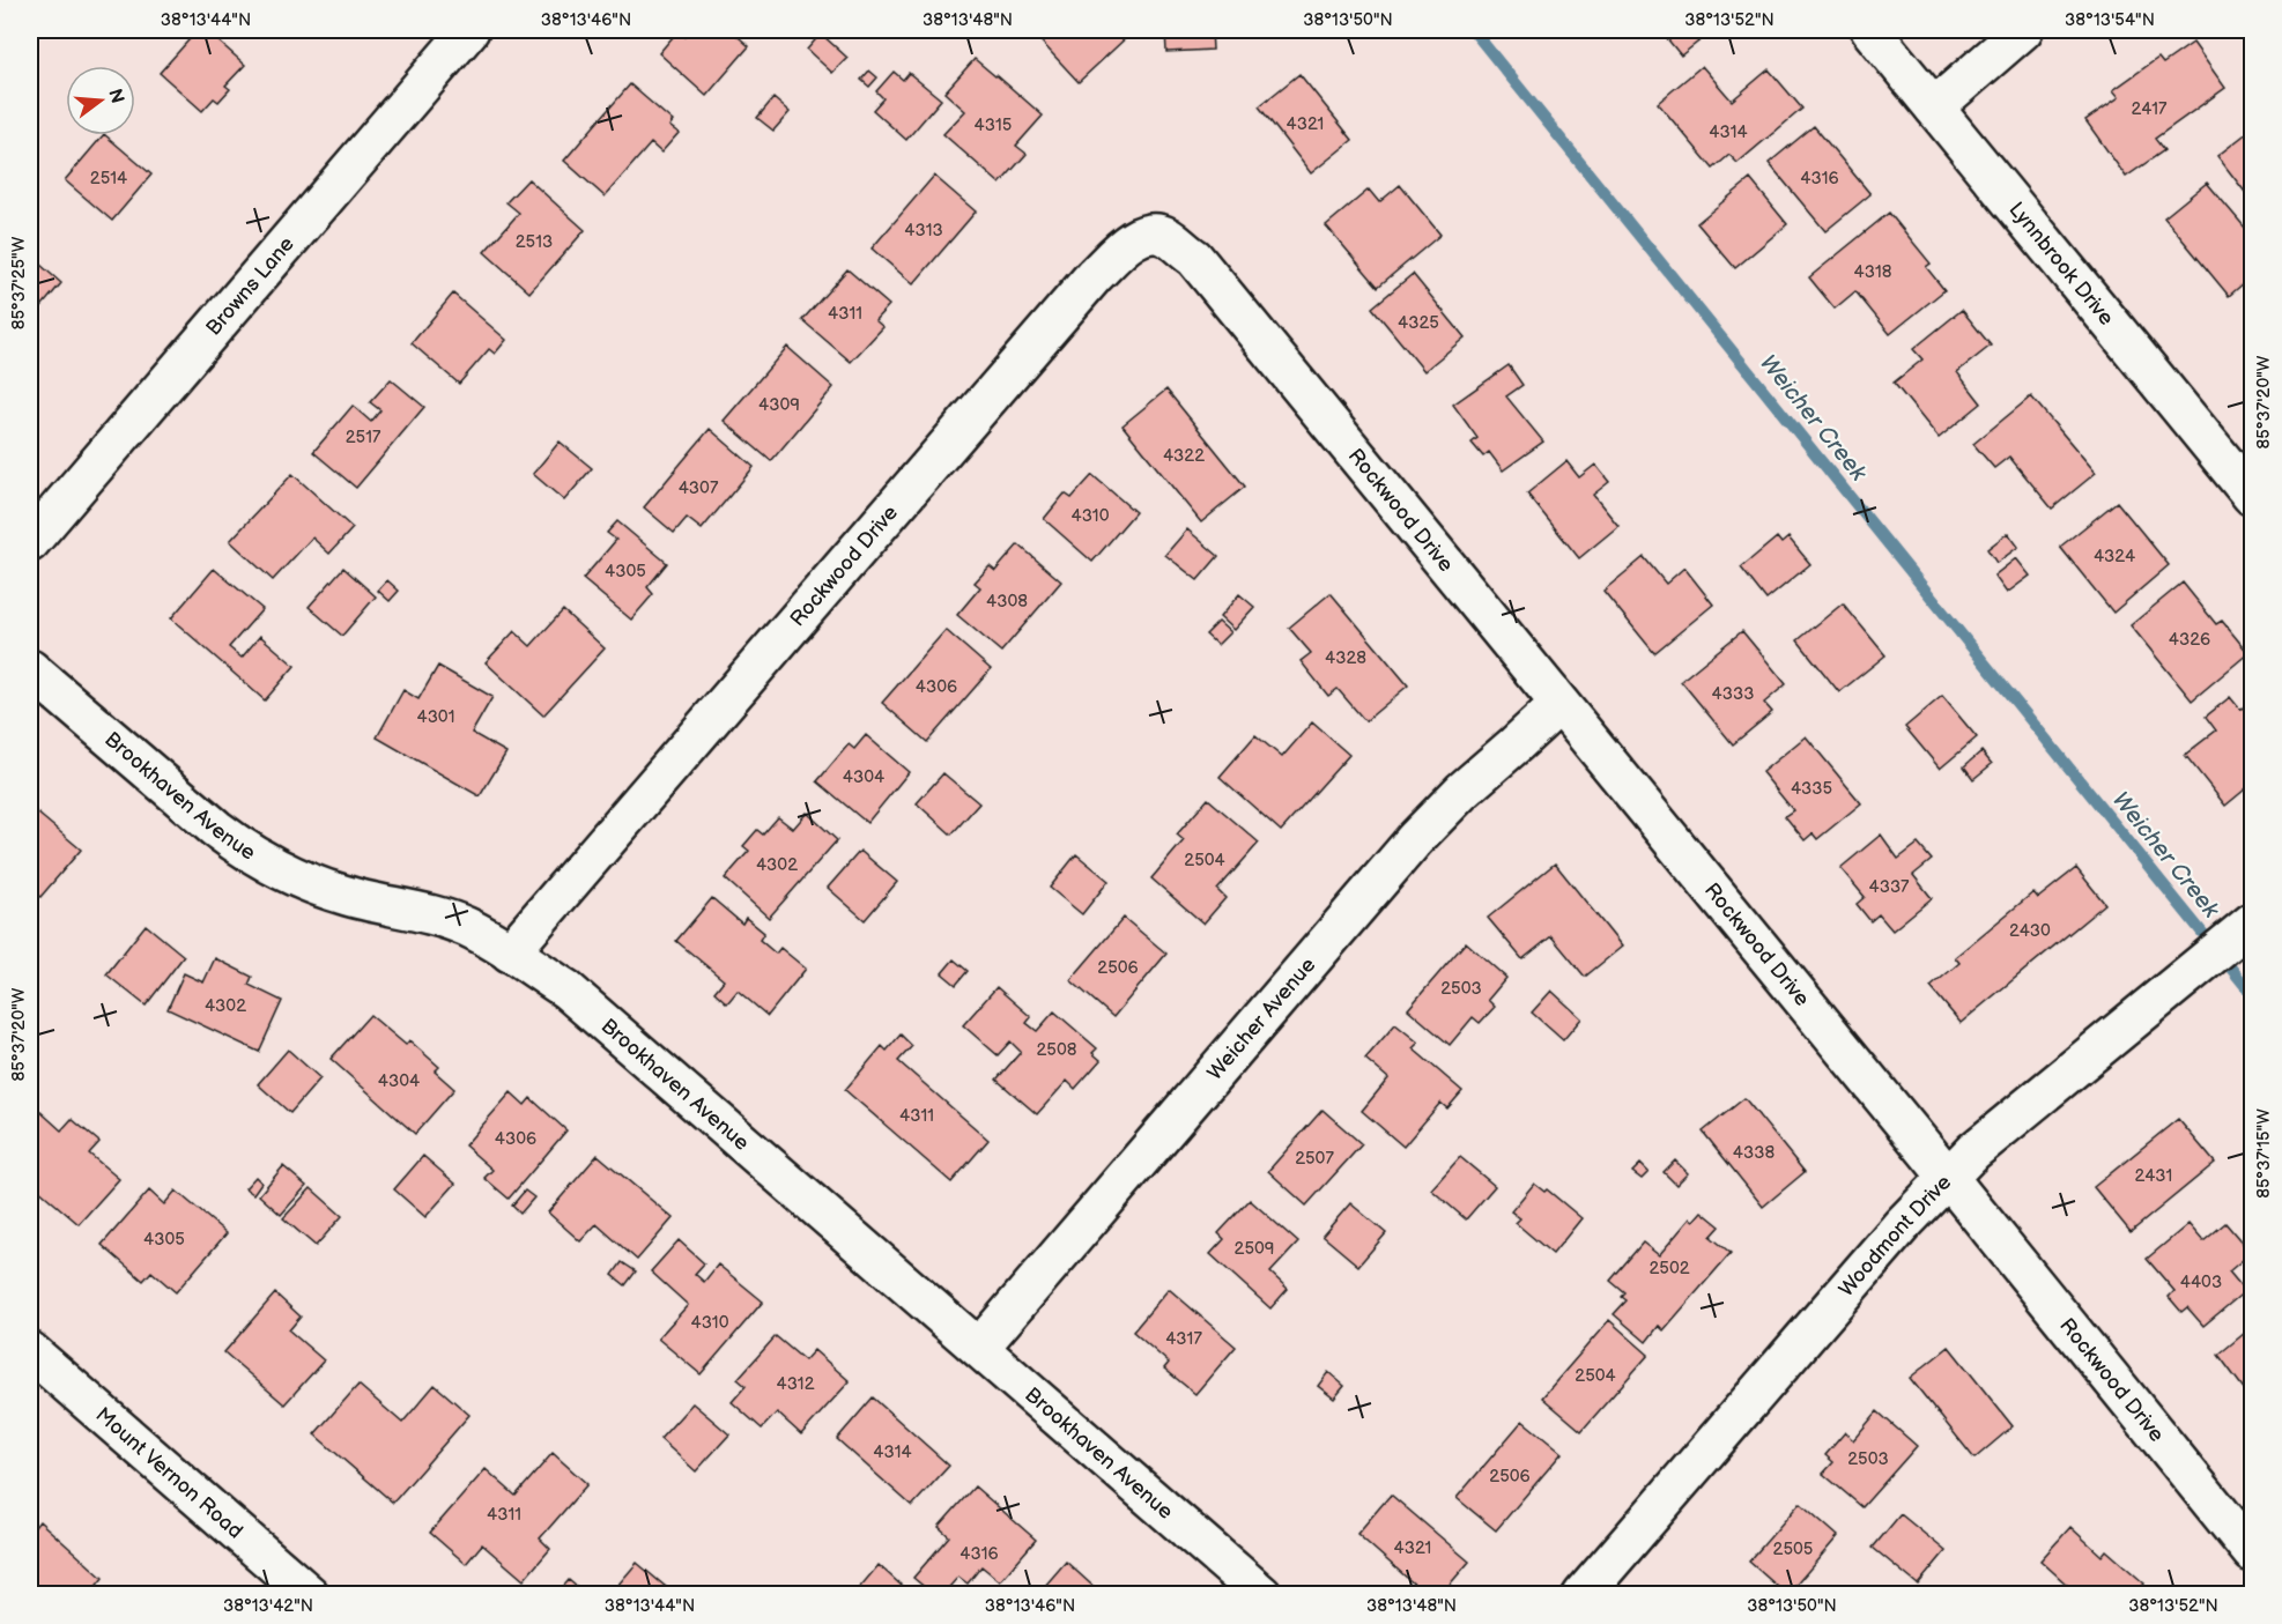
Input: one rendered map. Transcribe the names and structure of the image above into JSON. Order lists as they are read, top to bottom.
{
  "streets": {
    "street": [
      "Lynnbrook Drive",
      "Browns Lane",
      "Rockwood Drive",
      "Brookhaven Avenue",
      "Weicher Avenue",
      "Woodmont Drive",
      "Mount Vernon Road"
    ]
  },
  "crossings": [
    ["Rockwood Drive", "Brookhaven Avenue"],
    ["Rockwood Drive", "Weicher Avenue"],
    ["Rockwood Drive", "Woodmont Drive"],
    ["Brookhaven Avenue", "Weicher Avenue"]
  ],
  "water": ["Weicher Creek"],
  "house_numbers": [
    "2417",
    "4321",
    "4315",
    "4314",
    "2514",
    "4316",
    "4313",
    "2513",
    "4318",
    "4311",
    "4325",
    "4309",
    "2517",
    "4322",
    "4307",
    "4310",
    "4324",
    "4305",
    "4308",
    "4326",
    "4328",
    "4306",
    "4333",
    "4301",
    "4304",
    "4335",
    "2504",
    "4302",
    "4337",
    "2430",
    "2506",
    "2503",
    "4302",
    "2508",
    "4304",
    "4311",
    "4306",
    "4338",
    "2507",
    "2431",
    "4305",
    "2509",
    "2502",
    "4403",
    "4310",
    "4317",
    "2504",
    "4312",
    "4314",
    "2503",
    "2506",
    "4311",
    "4321",
    "2505",
    "4316"
  ],
  "north": "right",
  "coordinates": [
    "38°13'44\"N",
    "38°13'46\"N",
    "38°13'48\"N",
    "38°13'50\"N",
    "38°13'52\"N",
    "38°13'54\"N",
    "85°37'25\"W",
    "85°37'20\"W",
    "85°37'15\"W",
    "38°13'42\"N"
  ]
}
